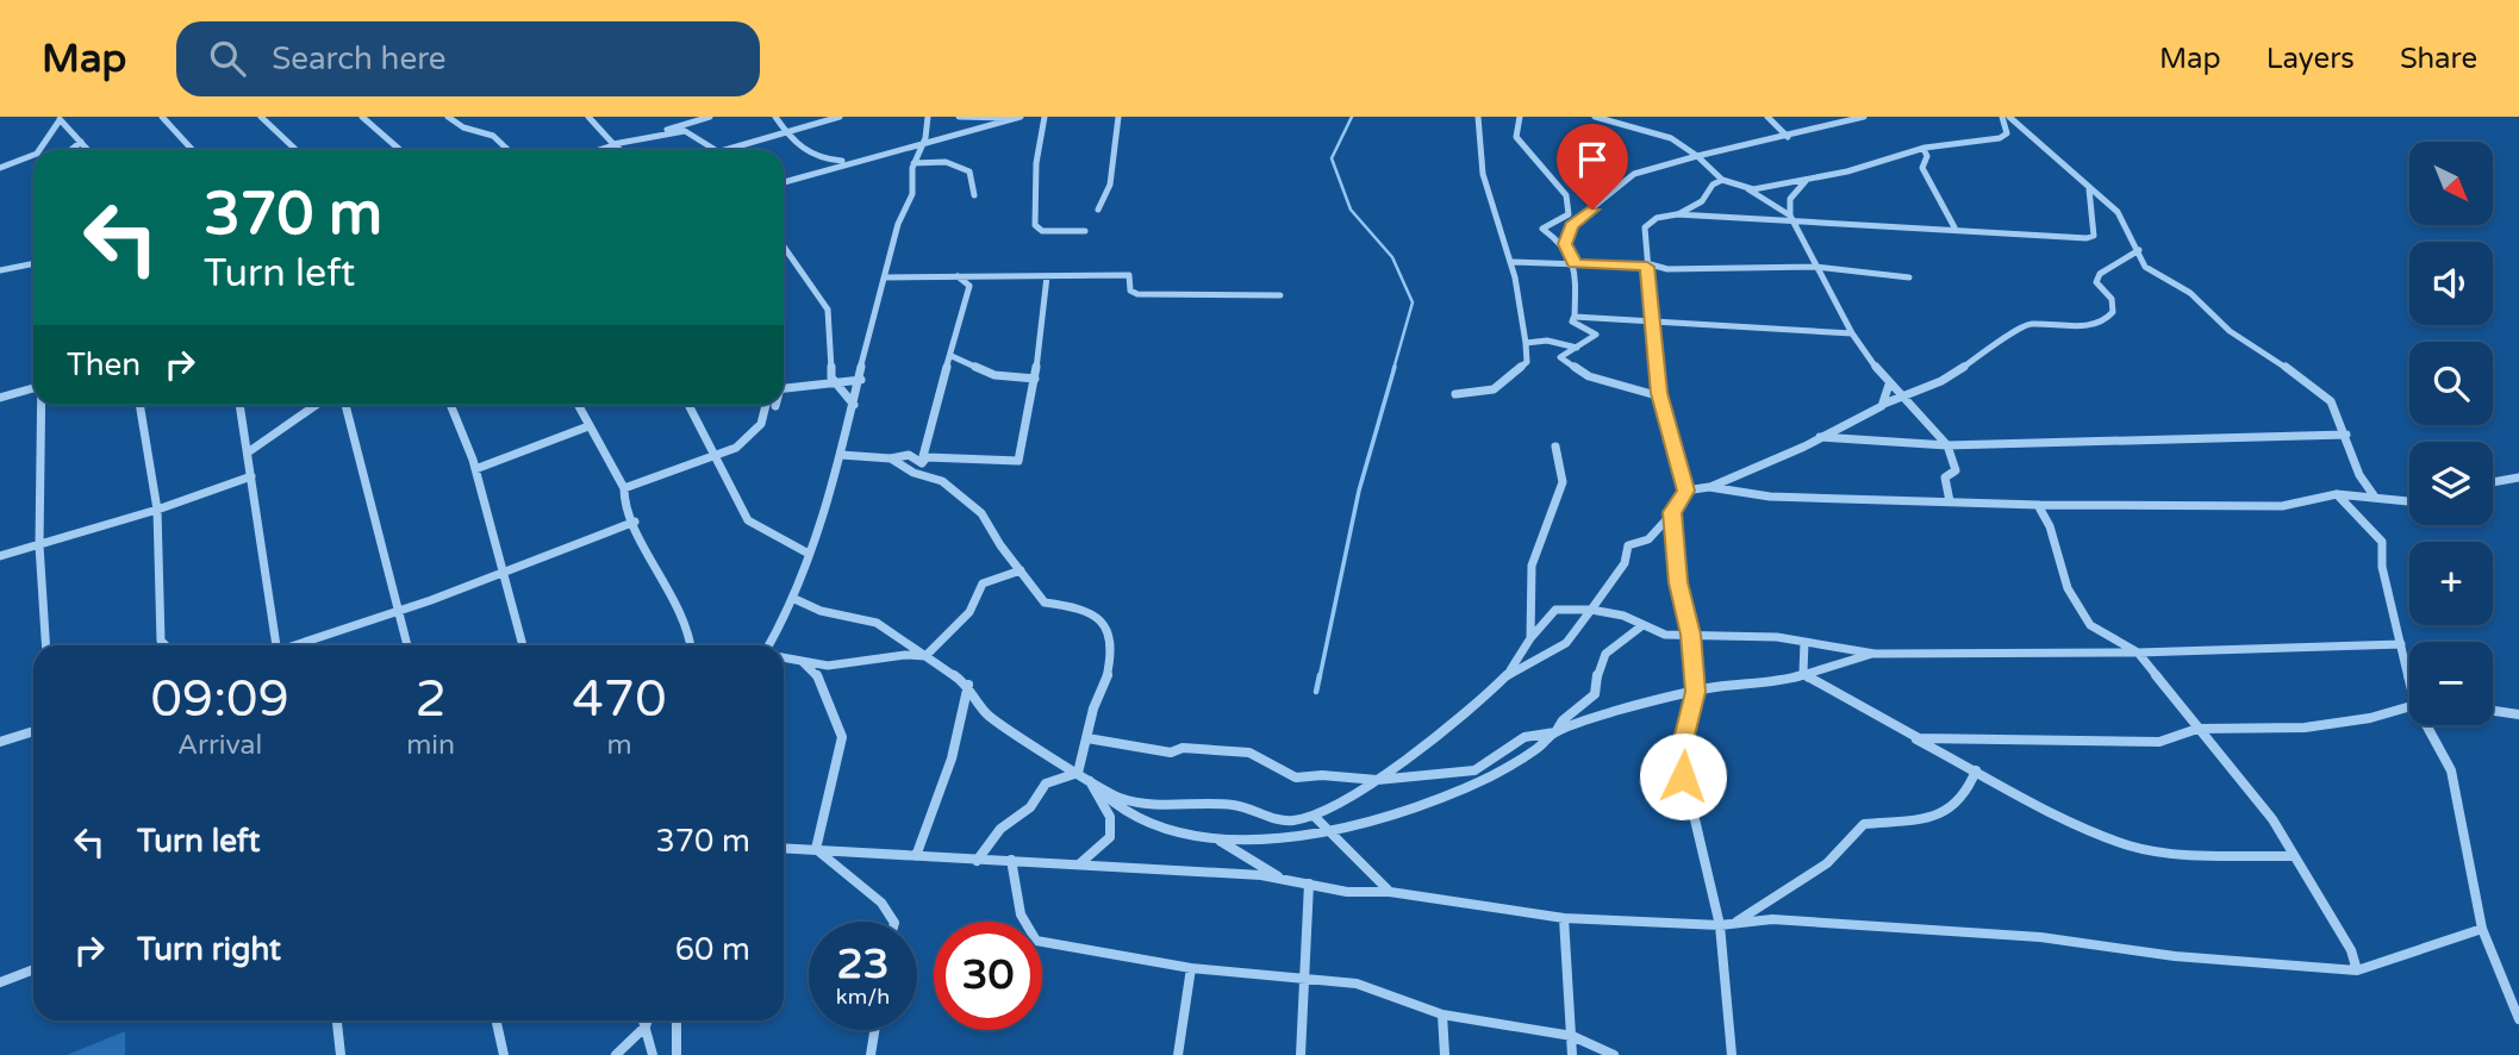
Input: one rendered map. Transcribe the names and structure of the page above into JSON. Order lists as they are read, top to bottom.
{
  "north": "bottom right",
  "page": {
    "header": "Map",
    "search": "Search here",
    "nav": ["Map", "Layers", "Share"],
    "map_buttons": ["+", "−"],
    "turn": ["370 m", "Turn left"],
    "then": "Then",
    "eta": [
      "09:09",
      "Arrival",
      "2",
      "min",
      "470",
      "m"
    ],
    "list": [
      {
        "name": "Turn left",
        "value": "370 m"
      },
      {
        "name": "Turn right",
        "value": "60 m"
      }
    ],
    "speed": "23 km/h",
    "limit": "30"
  }
}
